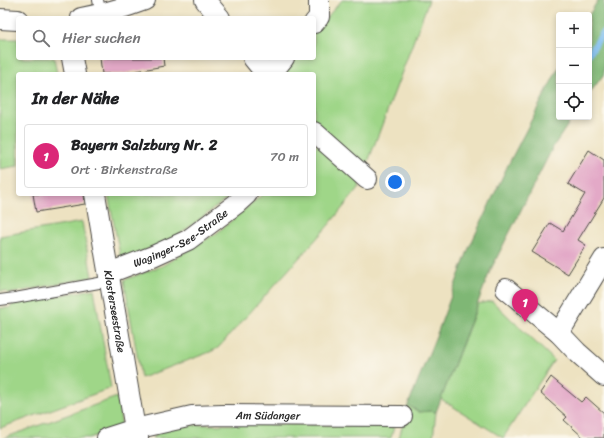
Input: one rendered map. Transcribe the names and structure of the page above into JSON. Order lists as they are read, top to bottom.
{
  "streets": {
    "street": ["Waginger-See-Straße", "Klosterseestraße", "Am Südanger"]
  },
  "crossings": [
    ["Waginger-See-Straße", "Klosterseestraße"],
    ["Klosterseestraße", "Am Südanger"]
  ],
  "page": {
    "map_buttons": ["+", "−"],
    "search": "Hier suchen",
    "heading": "In der Nähe",
    "list": [
      {
        "mark": "1",
        "name": "Bayern Salzburg Nr. 2",
        "note": "Ort · Birkenstraße",
        "value": "70 m"
      }
    ],
    "pins": "1"
  }
}
